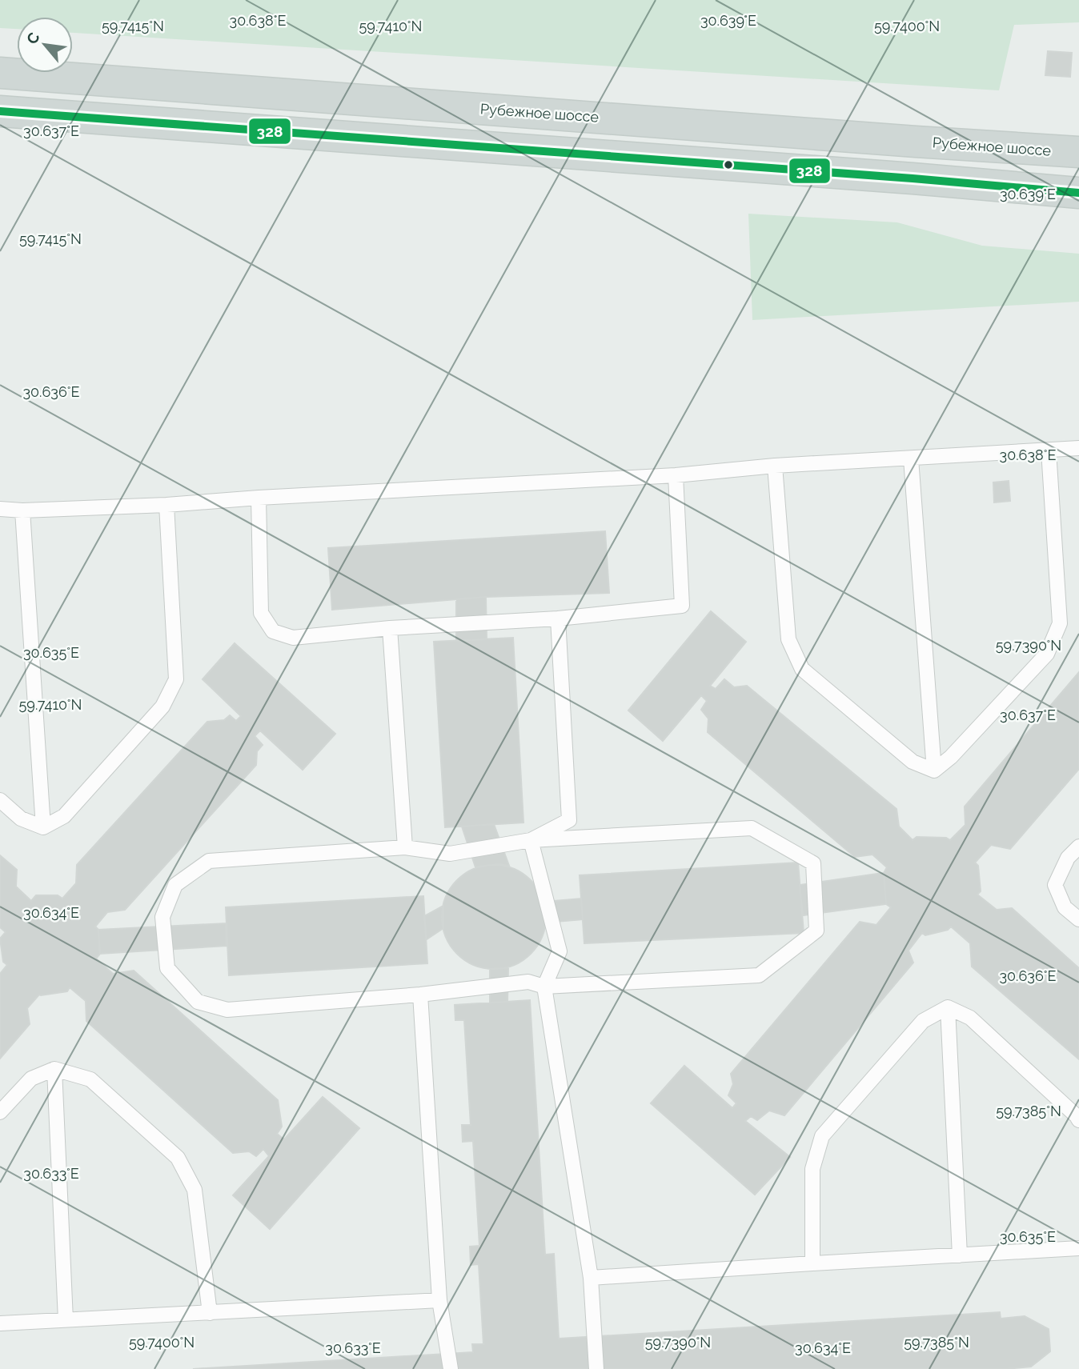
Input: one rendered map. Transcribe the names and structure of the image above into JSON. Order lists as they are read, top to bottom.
{
  "streets": {
    "main road": ["Рубежное шоссе"]
  },
  "lines": ["transit line 328"],
  "north": "top left",
  "coordinates": [
    "30.638°E",
    "30.639°E",
    "59.7415°N",
    "59.7410°N",
    "59.7400°N",
    "30.637°E",
    "30.636°E",
    "59.7390°N",
    "30.635°E",
    "30.634°E",
    "59.7385°N",
    "30.633°E"
  ]
}
